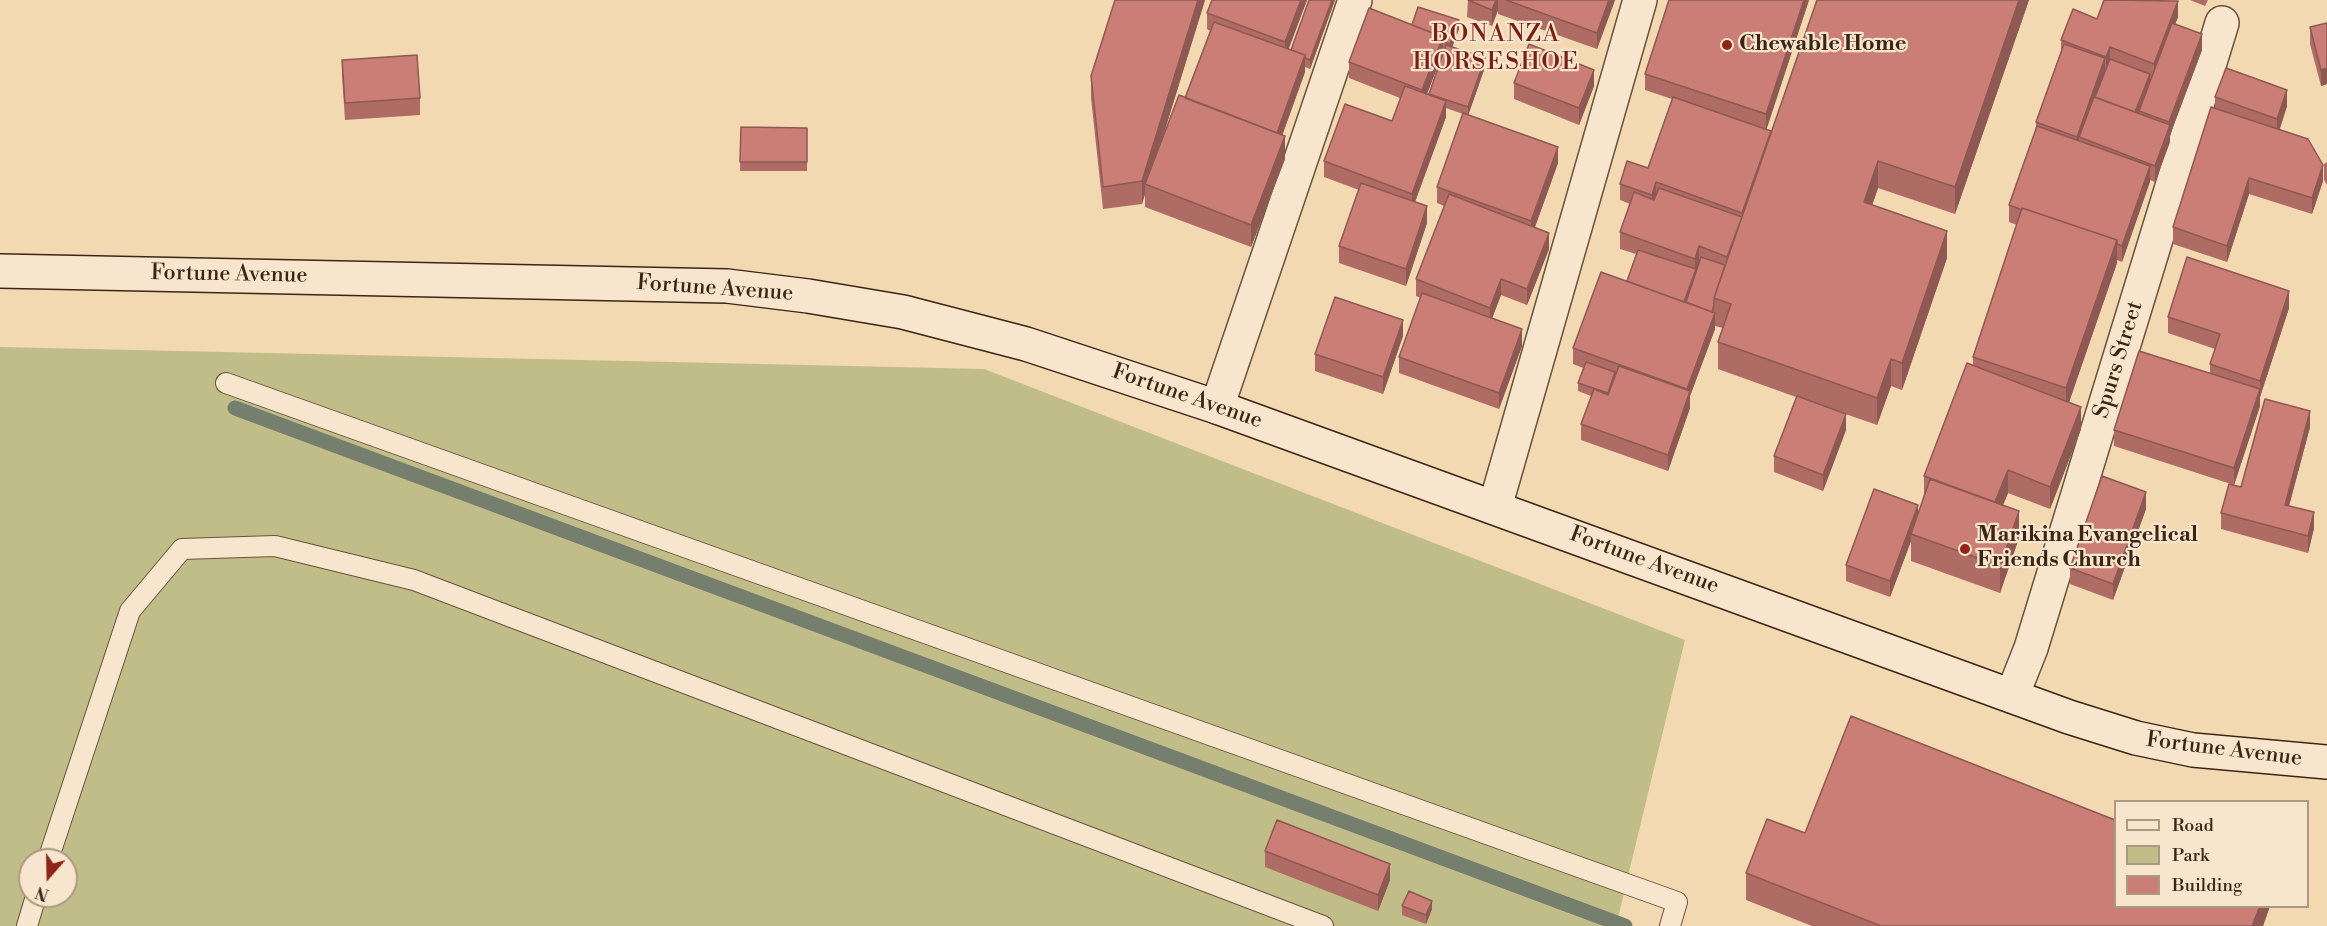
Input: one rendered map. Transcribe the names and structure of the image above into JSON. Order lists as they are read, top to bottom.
{
  "streets": {
    "main road": ["Fortune Avenue", "Spurs Street"]
  },
  "crossings": [
    ["Fortune Avenue", "Spurs Street"]
  ],
  "districts": ["BONANZA HORSESHOE"],
  "places": ["Chewable Home", "Marikina Evangelical Friends Church"],
  "legend": ["Road", "Park", "Building"],
  "north": "bottom"
}
